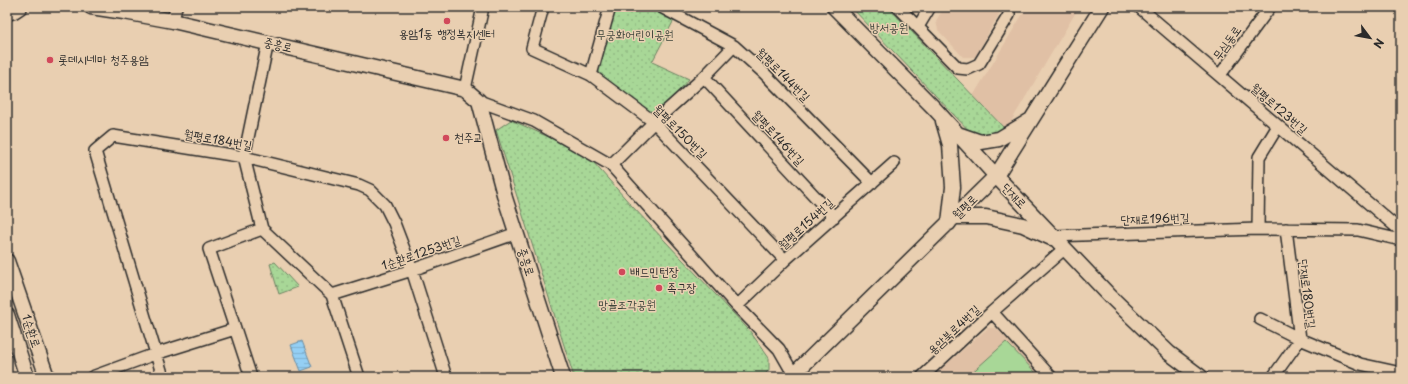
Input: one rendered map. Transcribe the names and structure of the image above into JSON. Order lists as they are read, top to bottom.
{
  "streets": {
    "street": [
      "무심동로",
      "중흥로",
      "월평로144번길",
      "월평로123번길",
      "월평로150번길",
      "월평로146번길",
      "월평로184번길",
      "단재로",
      "월평로",
      "단재로196번길",
      "월평로154번길",
      "1순환로1253번길",
      "단재로180번길",
      "용암북로4번길",
      "1순환로"
    ]
  },
  "crossings": [
    ["무심동로", "월평로123번길"],
    ["중흥로", "1순환로1253번길"],
    ["월평로144번길", "월평로154번길"],
    ["월평로150번길", "월평로154번길"],
    ["월평로146번길", "월평로154번길"],
    ["월평로184번길", "1순환로1253번길"],
    ["단재로", "월평로"],
    ["단재로", "단재로196번길"],
    ["단재로196번길", "단재로180번길"]
  ],
  "parks": ["방서공원", "무궁화어린이공원", "망골조각공원"],
  "places": [
    "용암1동 행정복지센터",
    "롯데시네마 청주용암",
    "천주교",
    "배드민턴장",
    "족구장"
  ],
  "north": "bottom right"
}
